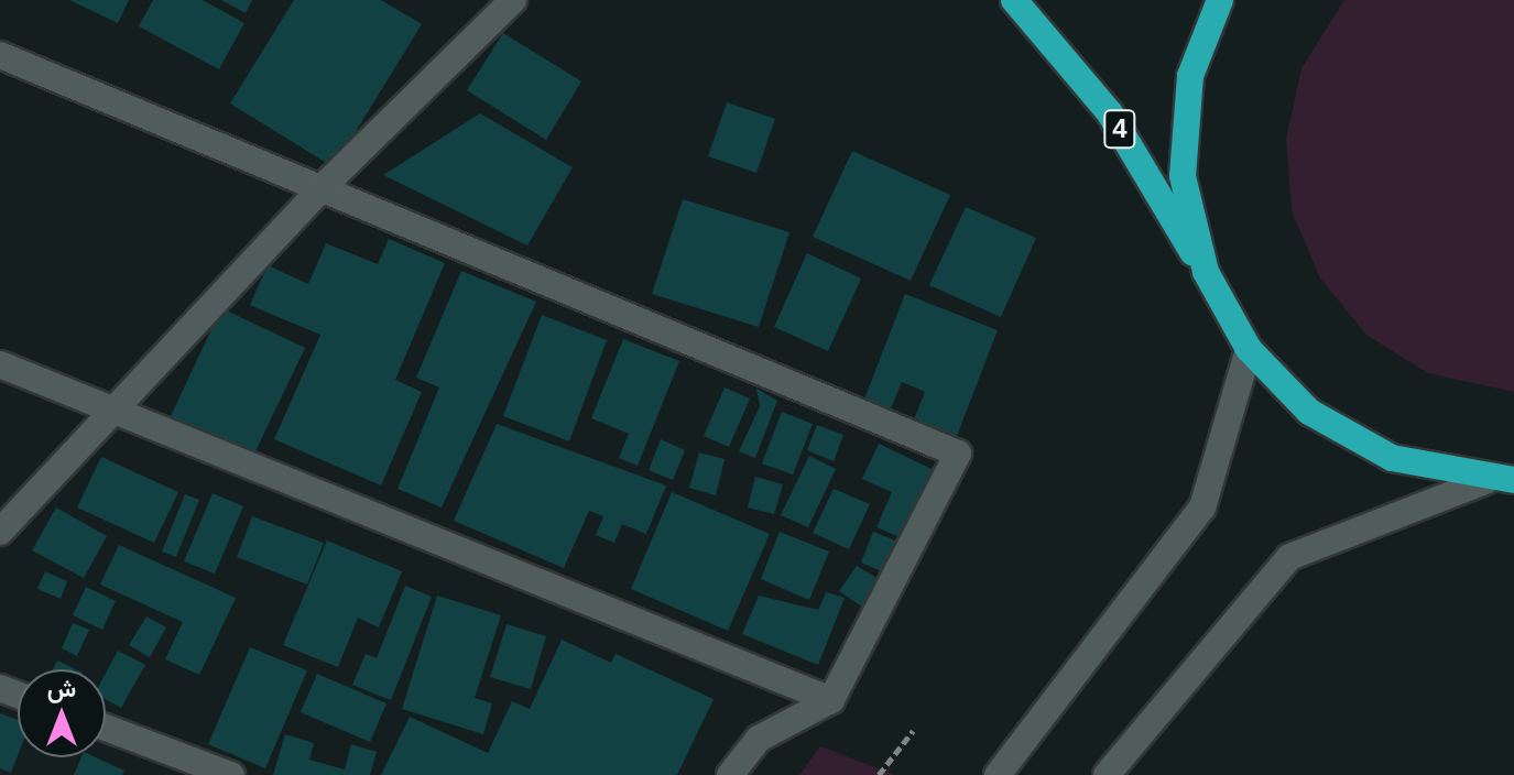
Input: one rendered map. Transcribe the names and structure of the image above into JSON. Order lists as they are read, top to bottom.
{
  "streets": {
    "highway": ["4"]
  },
  "north": "top"
}
